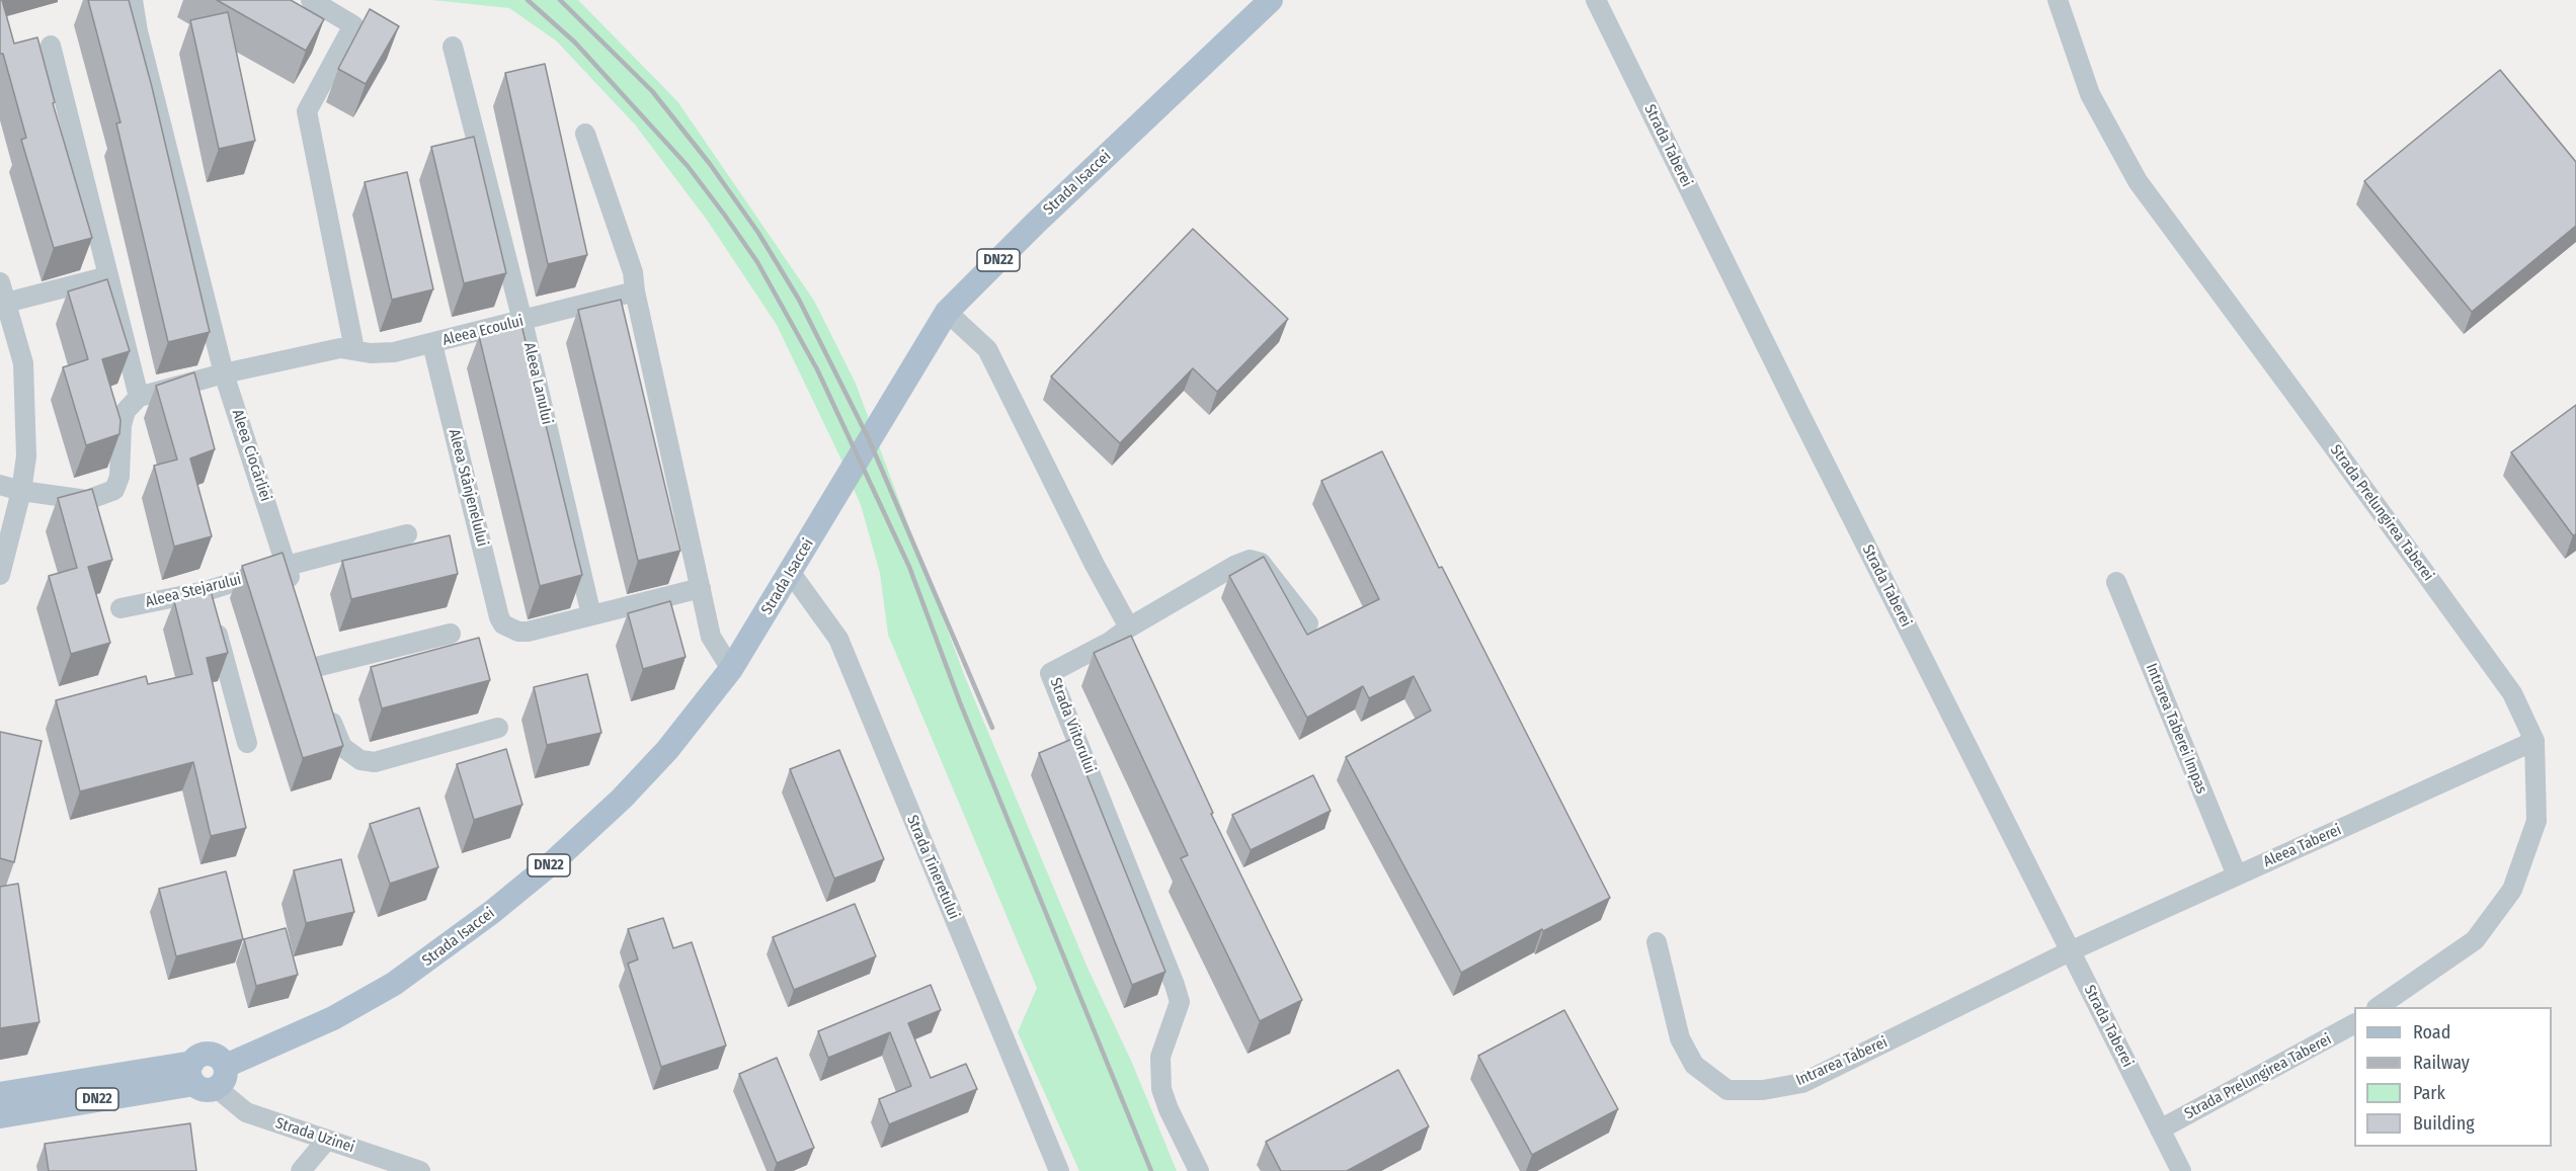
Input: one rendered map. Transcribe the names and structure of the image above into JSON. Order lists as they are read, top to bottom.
{
  "streets": {
    "main road": ["Strada Isaccei", "DN22"],
    "street": [
      "Strada Taberei",
      "Aleea Ecoului",
      "Aleea Lanului",
      "Aleea Ciocârliei",
      "Aleea Stânjenelului",
      "Strada Prelungirea Taberei",
      "Aleea Stejarului",
      "Strada Viitorului",
      "Intrarea Taberei Impas",
      "Aleea Taberei",
      "Strada Tineretului",
      "Intrarea Taberei",
      "Strada Uzinei"
    ]
  },
  "crossings": [
    ["Strada Taberei", "Strada Prelungirea Taberei"],
    ["Strada Taberei", "Aleea Taberei"],
    ["Strada Taberei", "Intrarea Taberei"],
    ["Strada Isaccei", "Strada Tineretului"],
    ["Strada Isaccei", "Strada Uzinei"],
    ["Aleea Ecoului", "Aleea Lanului"],
    ["Aleea Ecoului", "Aleea Ciocârliei"],
    ["Aleea Ecoului", "Aleea Stânjenelului"],
    ["Aleea Lanului", "Aleea Stânjenelului"],
    ["Aleea Ciocârliei", "Aleea Stejarului"],
    ["Strada Prelungirea Taberei", "Aleea Taberei"],
    ["Intrarea Taberei Impas", "Aleea Taberei"],
    ["Aleea Taberei", "Intrarea Taberei"]
  ],
  "legend": [
    "Road",
    "Railway",
    "Park",
    "Building"
  ]
}
